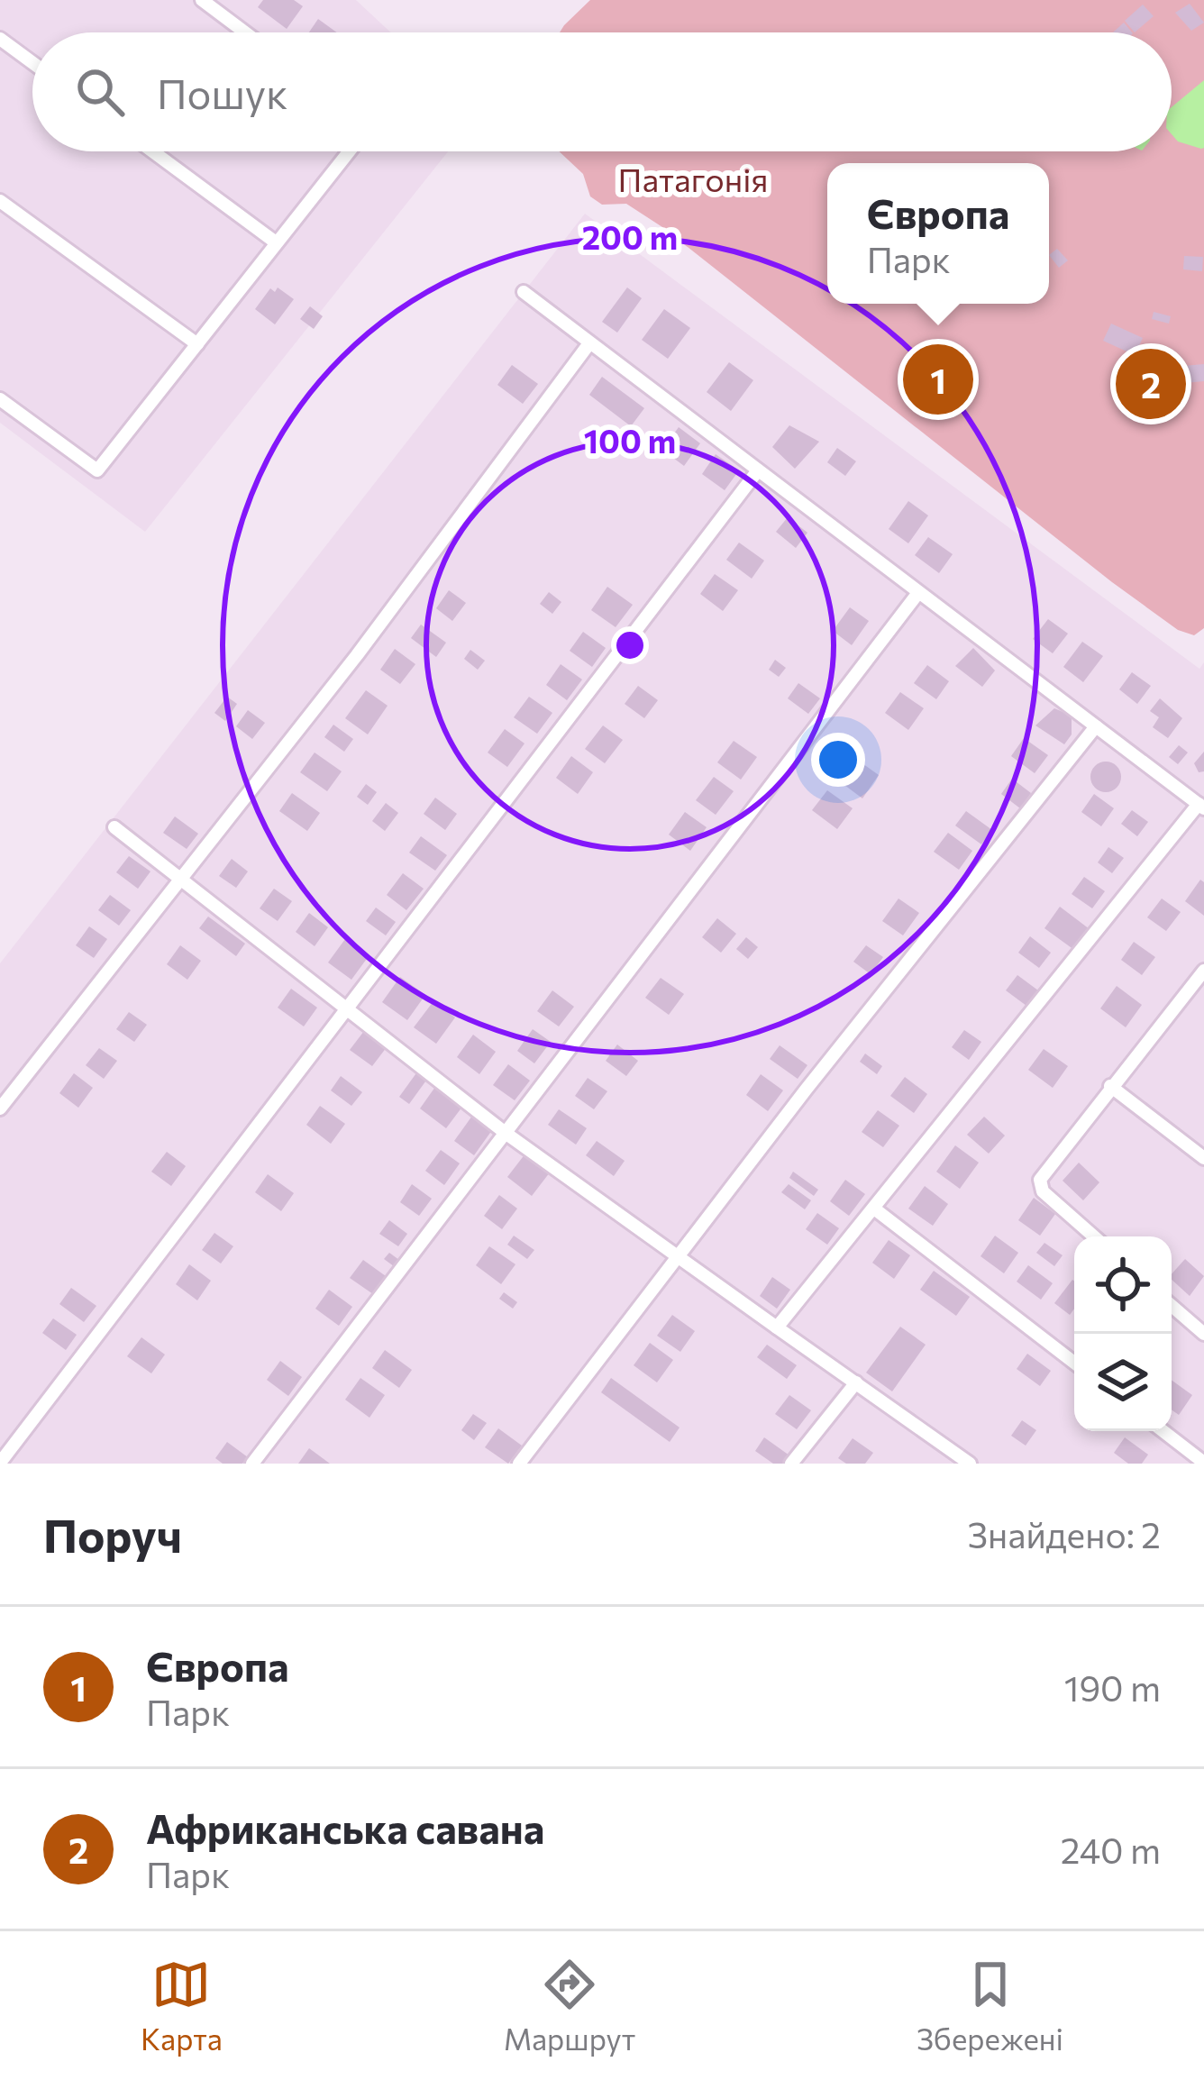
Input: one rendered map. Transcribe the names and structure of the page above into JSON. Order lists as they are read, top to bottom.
{
  "parks": ["Патагонія"],
  "page": {
    "search": "Пошук",
    "popup": ["Європа", "Парк"],
    "pins": ["1", "2"],
    "heading": ["Поруч", "Знайдено: 2"],
    "list": [
      {
        "mark": "1",
        "name": "Європа",
        "note": "Парк",
        "value": "190 m"
      },
      {
        "mark": "2",
        "name": "Африканська савана",
        "note": "Парк",
        "value": "240 m"
      }
    ],
    "nav": ["Карта", "Маршрут", "Збережені"]
  },
  "rings": ["200 m", "100 m"]
}
